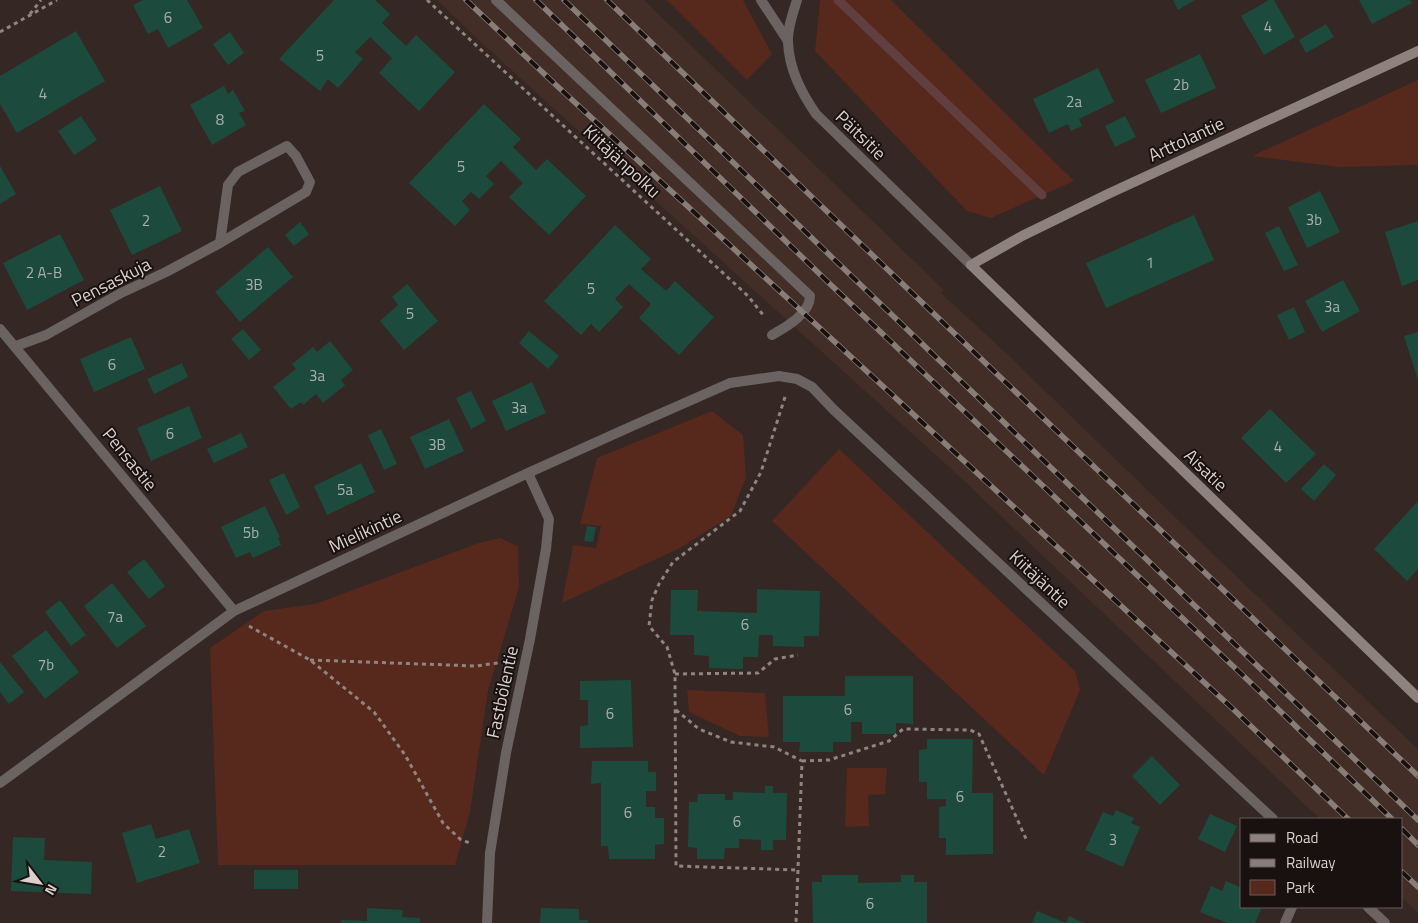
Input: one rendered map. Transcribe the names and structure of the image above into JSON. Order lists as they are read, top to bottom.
{
  "streets": {
    "street": [
      "Päitsitie",
      "Arttolantie",
      "Pensaskuja",
      "Pensastie",
      "Aisatie",
      "Mielikintie",
      "Kiitäjäntie",
      "Fastbölentie"
    ],
    "path": ["Kiitäjänpolku"]
  },
  "crossings": [
    ["Päitsitie", "Arttolantie"],
    ["Päitsitie", "Aisatie"],
    ["Arttolantie", "Aisatie"],
    ["Pensaskuja", "Pensastie"],
    ["Pensastie", "Mielikintie"],
    ["Mielikintie", "Kiitäjäntie"],
    ["Mielikintie", "Fastbölentie"]
  ],
  "house_numbers": [
    "6",
    "4",
    "5",
    "2b",
    "4",
    "2a",
    "8",
    "5",
    "3b",
    "2",
    "1",
    "2 A-B",
    "3B",
    "5",
    "3a",
    "5",
    "6",
    "3a",
    "3a",
    "6",
    "3B",
    "4",
    "5a",
    "5b",
    "7a",
    "6",
    "7b",
    "6",
    "6",
    "6",
    "6",
    "6",
    "3",
    "2",
    "6"
  ],
  "legend": ["Road", "Railway", "Park"],
  "north": "bottom right"
}
